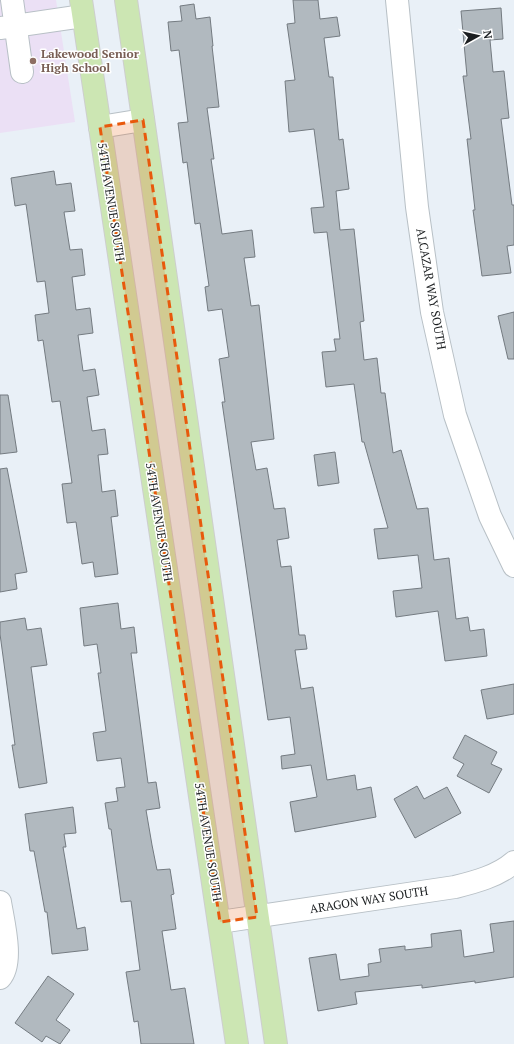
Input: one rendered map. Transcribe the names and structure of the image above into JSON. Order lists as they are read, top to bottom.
{
  "streets": {
    "main road": ["54TH AVENUE SOUTH"],
    "street": ["ALCAZAR WAY SOUTH", "ARAGON WAY SOUTH"]
  },
  "crossings": [
    ["54TH AVENUE SOUTH", "ARAGON WAY SOUTH"]
  ],
  "places": ["Lakewood Senior High School"],
  "north": "right"
}
